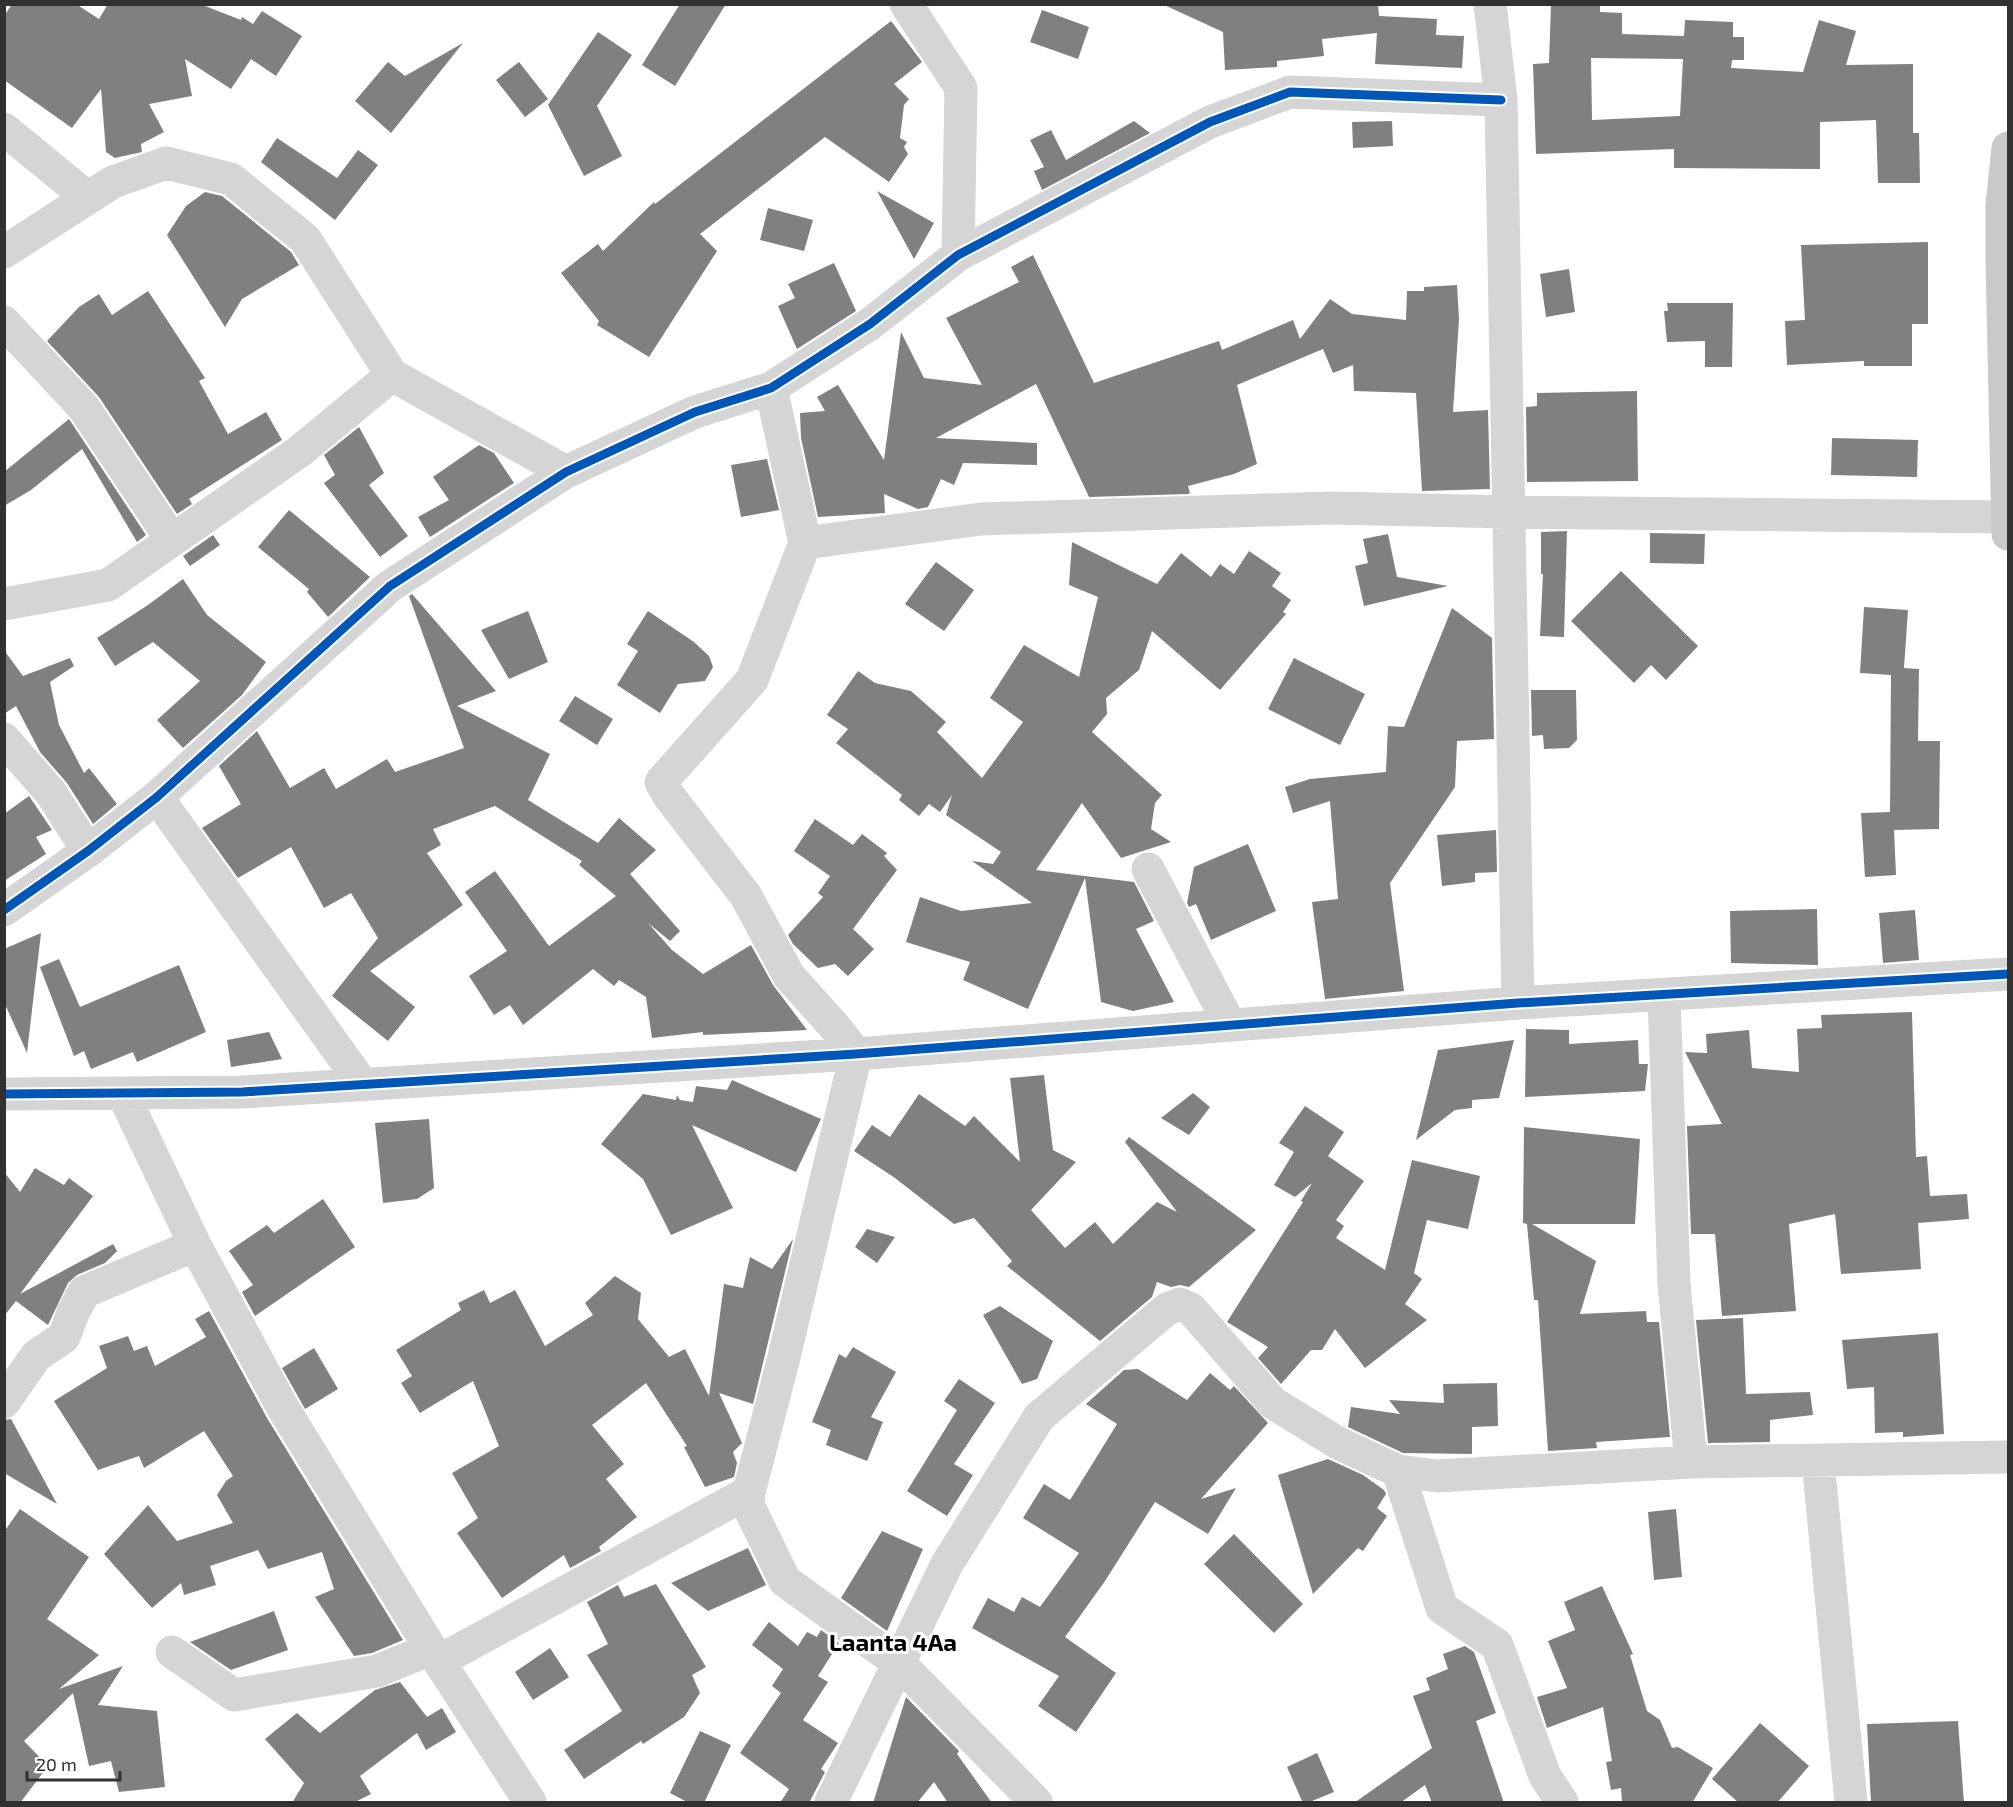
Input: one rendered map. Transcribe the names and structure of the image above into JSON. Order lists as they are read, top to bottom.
{
  "districts": ["Laanta 4Aa"],
  "scale_bar": "20 m"
}
